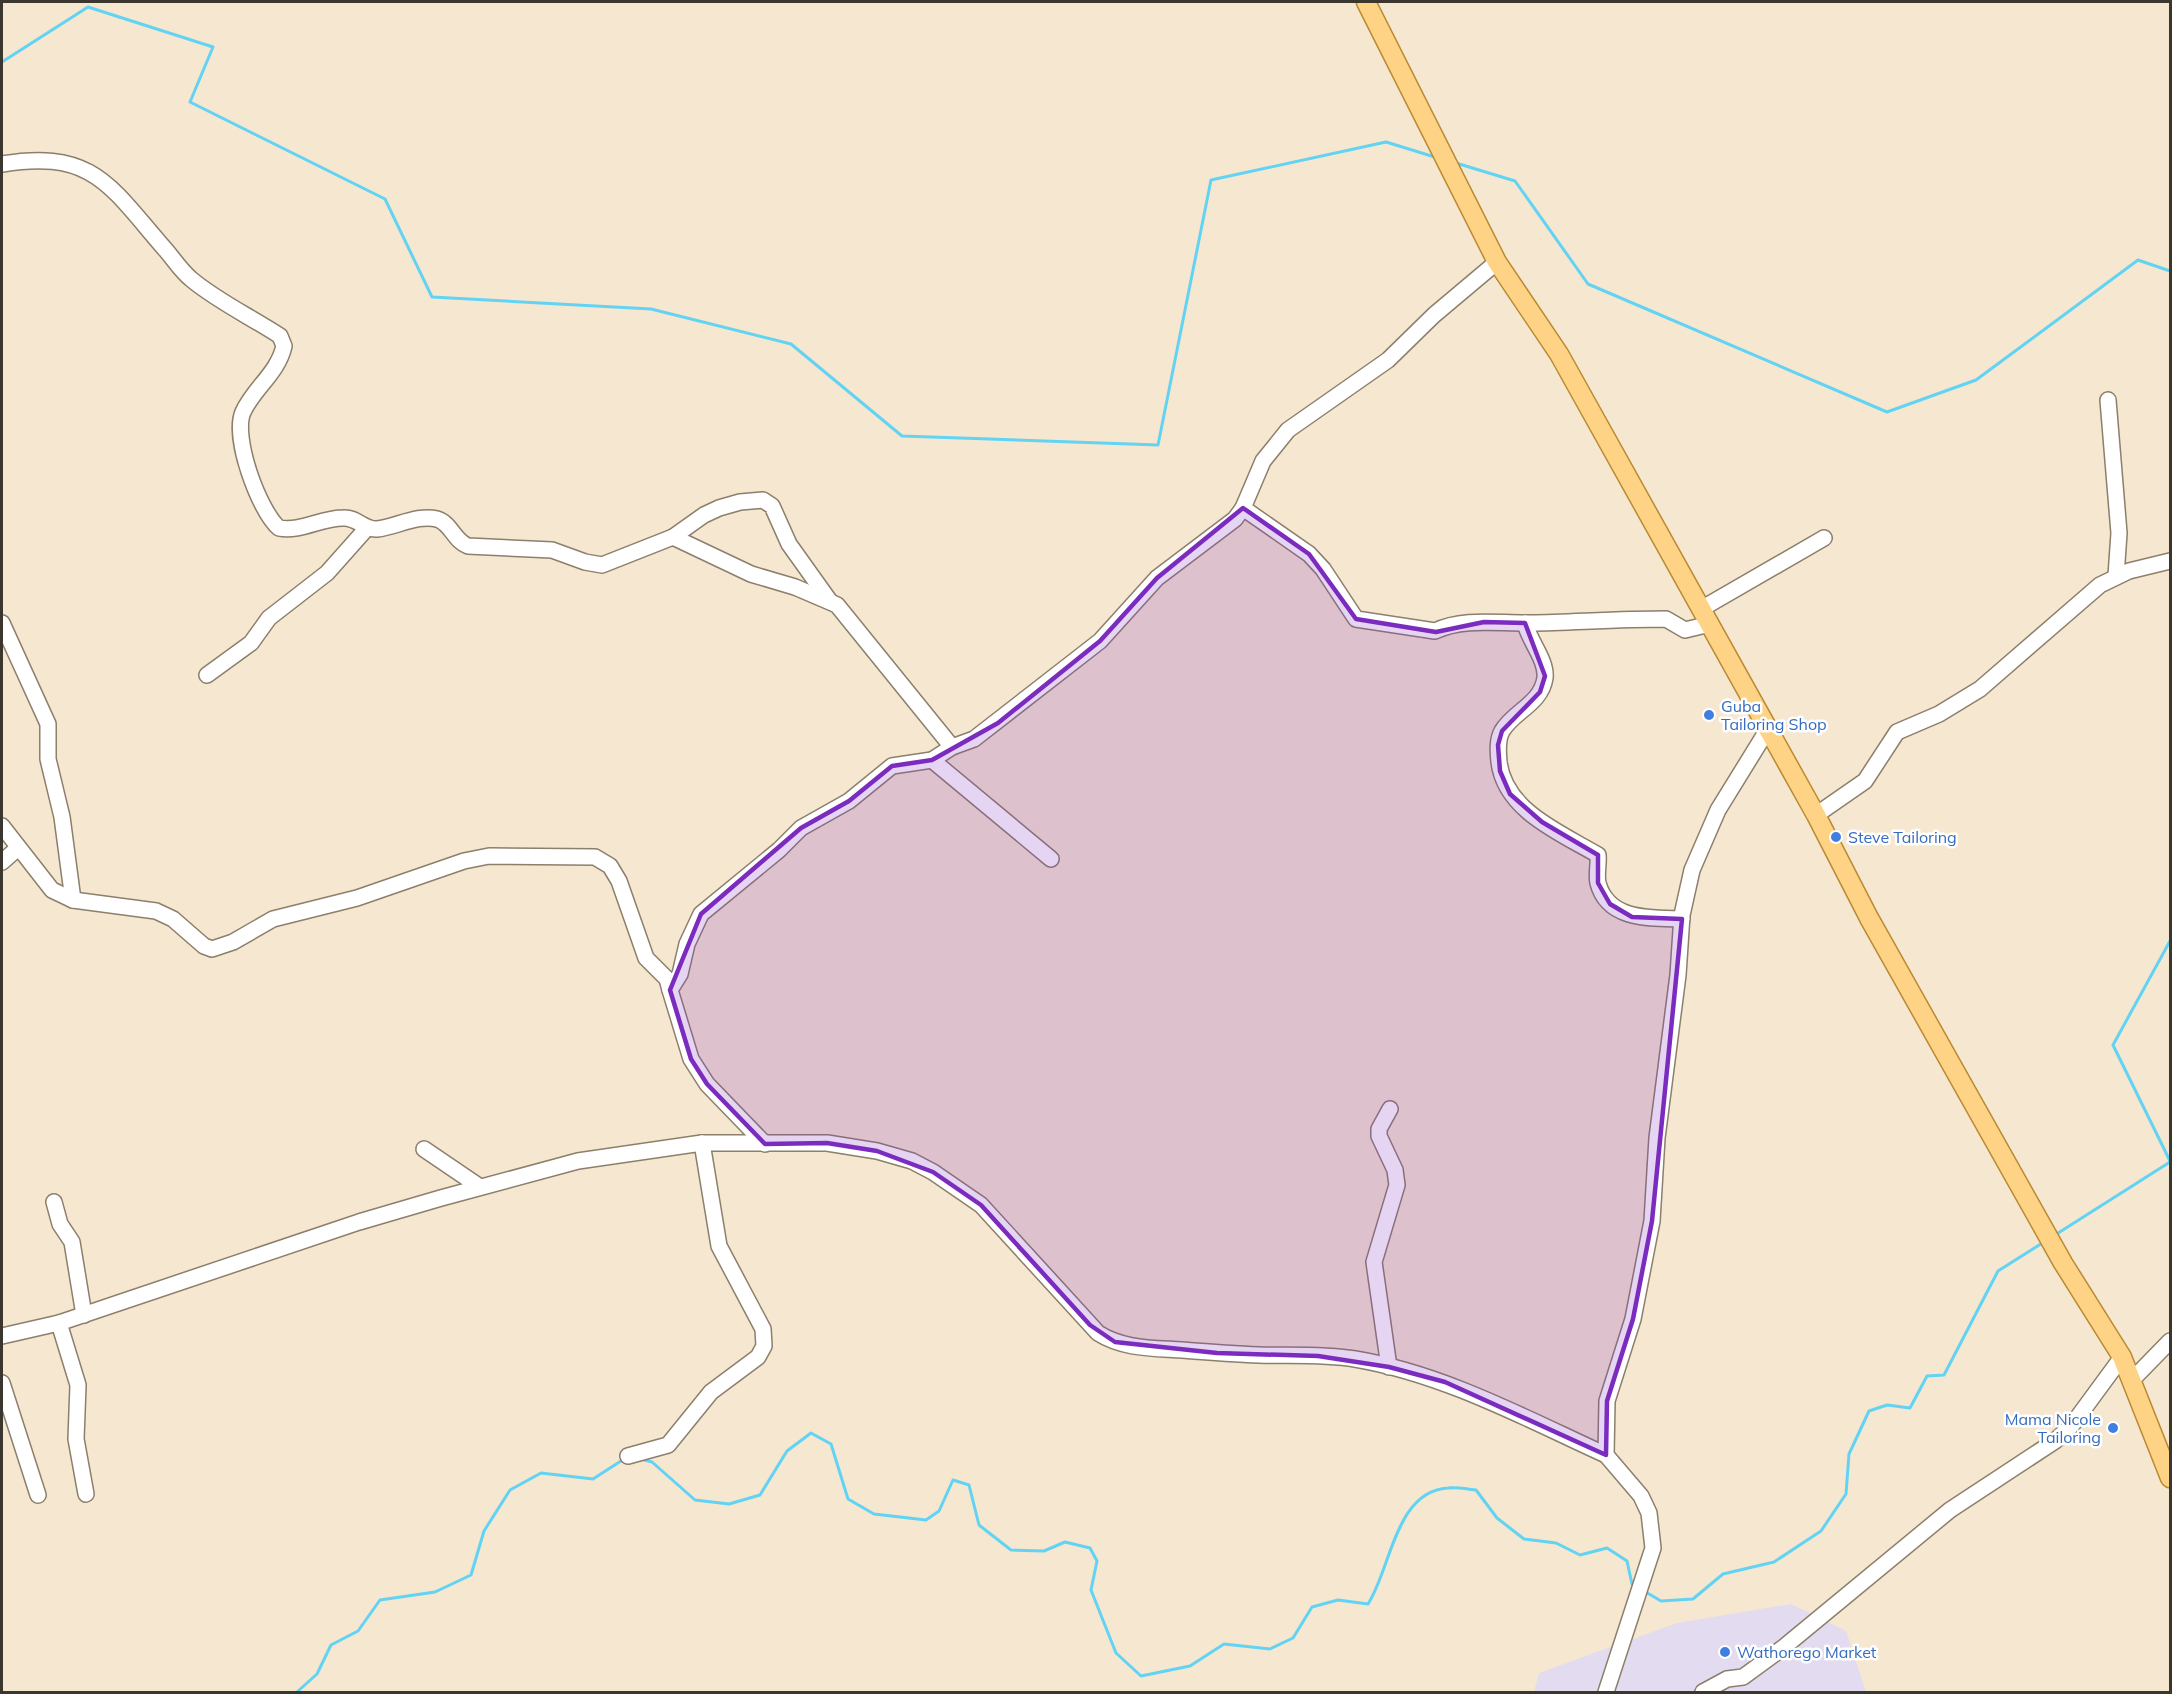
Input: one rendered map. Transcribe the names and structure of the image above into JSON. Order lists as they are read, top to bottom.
{
  "places": [
    "Guba Tailoring Shop",
    "Steve Tailoring",
    "Mama Nicole Tailoring",
    "Wathorego Market"
  ]
}
